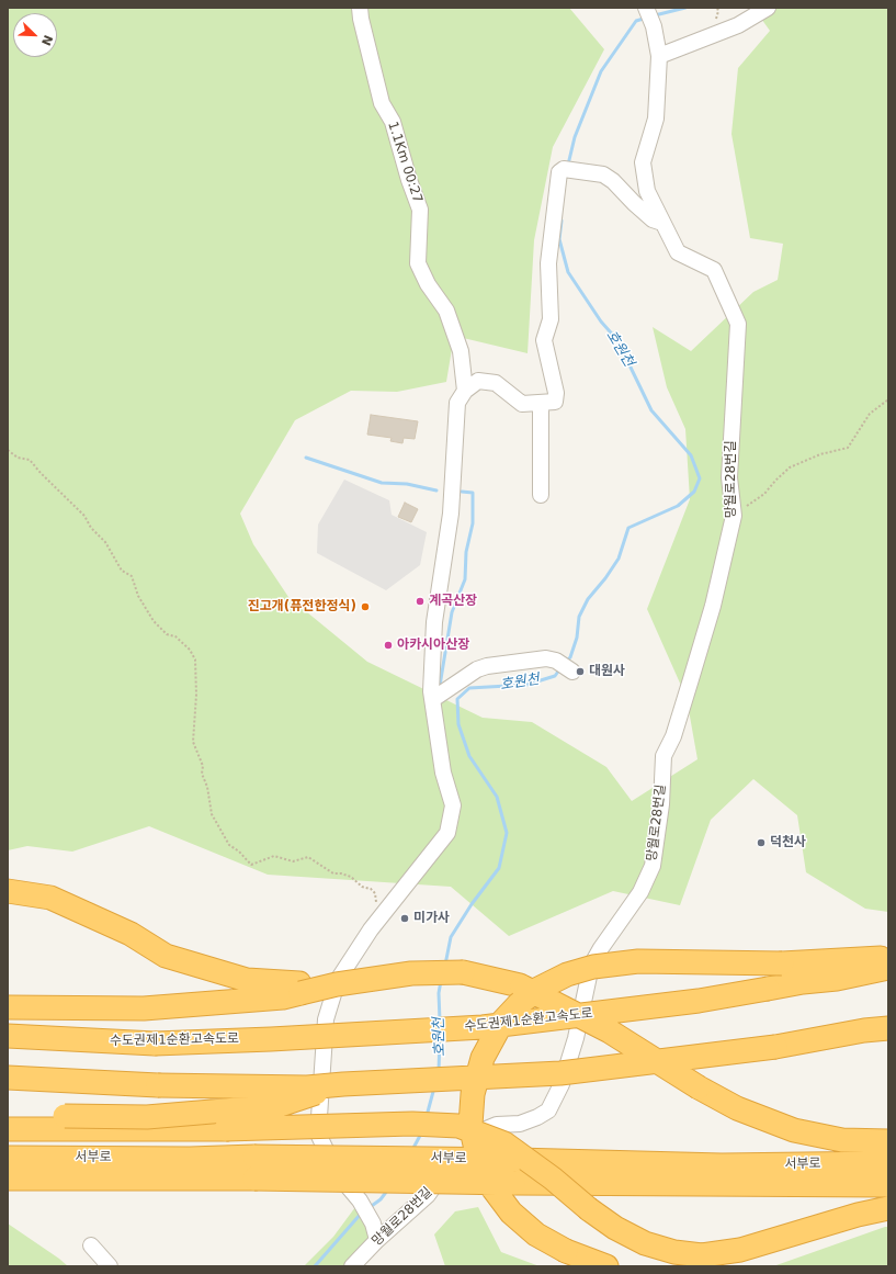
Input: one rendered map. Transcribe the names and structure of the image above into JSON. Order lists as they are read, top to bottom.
{
  "streets": {
    "highway": ["수도권제1순환고속도로", "서부로"],
    "street": ["1.1Km 00:27", "망월로28번길"]
  },
  "water": ["호원천"],
  "places": [
    "계곡산장",
    "진고개(퓨전한정식)",
    "아카시아산장",
    "대원사",
    "덕천사",
    "미가사"
  ],
  "north": "bottom right"
}
